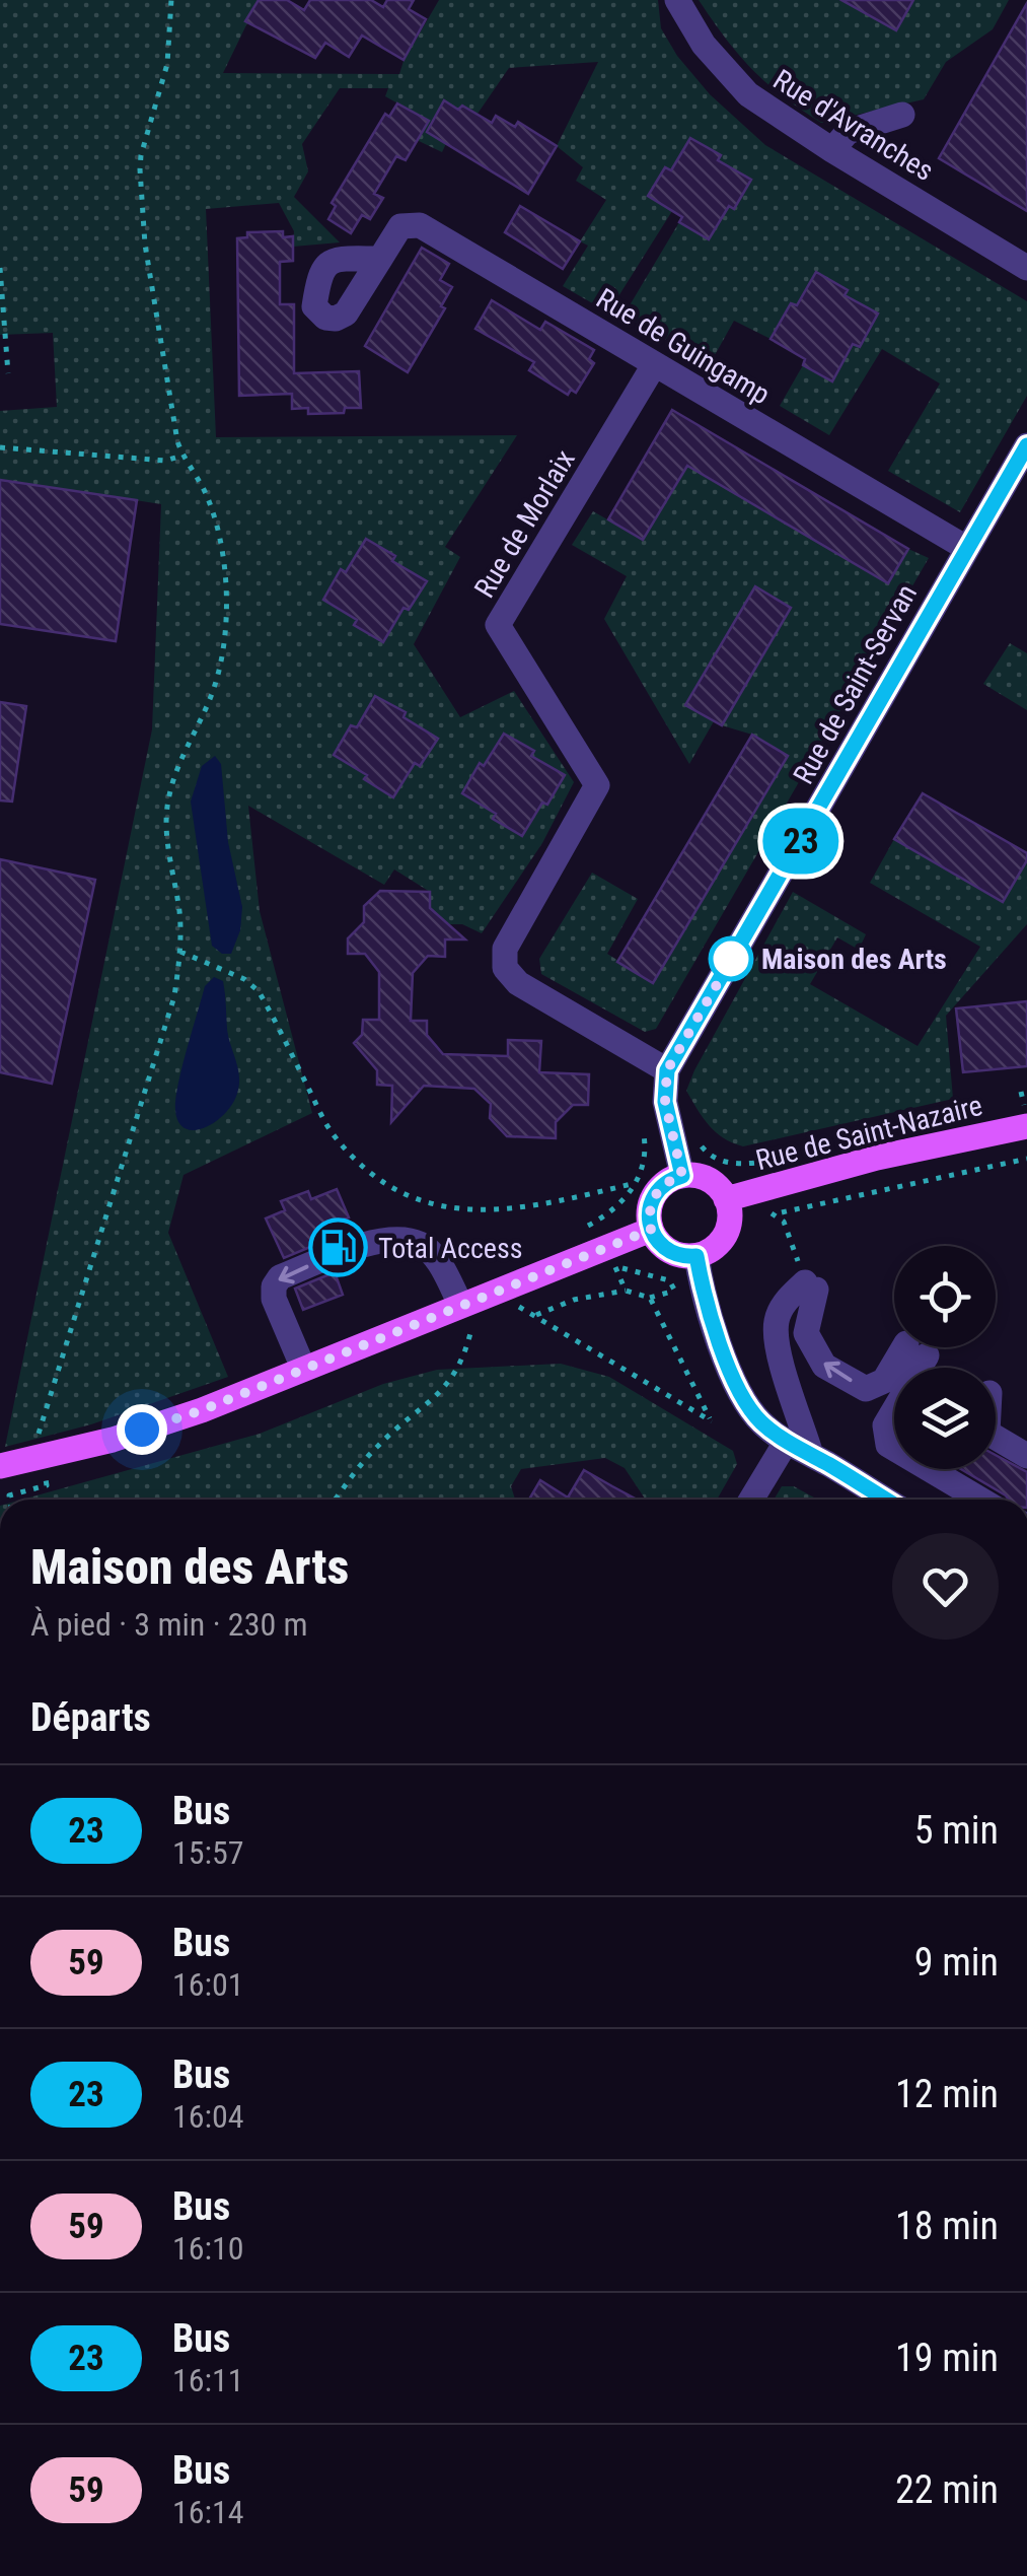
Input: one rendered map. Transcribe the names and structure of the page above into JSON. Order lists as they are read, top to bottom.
{
  "streets": {
    "main road": ["Rue de Saint-Nazaire"],
    "street": [
      "Rue d'Avranches",
      "Rue de Guingamp",
      "Rue de Morlaix",
      "Rue de Saint-Servan"
    ]
  },
  "crossings": [
    ["Rue de Guingamp", "Rue de Morlaix"],
    ["Rue de Guingamp", "Rue de Saint-Servan"],
    ["Rue de Morlaix", "Rue de Saint-Servan"]
  ],
  "places": {
    "other": ["Maison des Arts"],
    "fuel station": ["Total Access"]
  },
  "lines": ["bus line 23"],
  "page": {
    "on_map": "23",
    "heading": [
      ["Maison des Arts", "À pied · 3 min · 230 m"],
      "Départs"
    ],
    "list": [
      {
        "mark": "23",
        "name": "Bus",
        "note": "15:57",
        "value": "5 min"
      },
      {
        "mark": "59",
        "name": "Bus",
        "note": "16:01",
        "value": "9 min"
      },
      {
        "mark": "23",
        "name": "Bus",
        "note": "16:04",
        "value": "12 min"
      },
      {
        "mark": "59",
        "name": "Bus",
        "note": "16:10",
        "value": "18 min"
      },
      {
        "mark": "23",
        "name": "Bus",
        "note": "16:11",
        "value": "19 min"
      },
      {
        "mark": "59",
        "name": "Bus",
        "note": "16:14",
        "value": "22 min"
      }
    ]
  }
}
